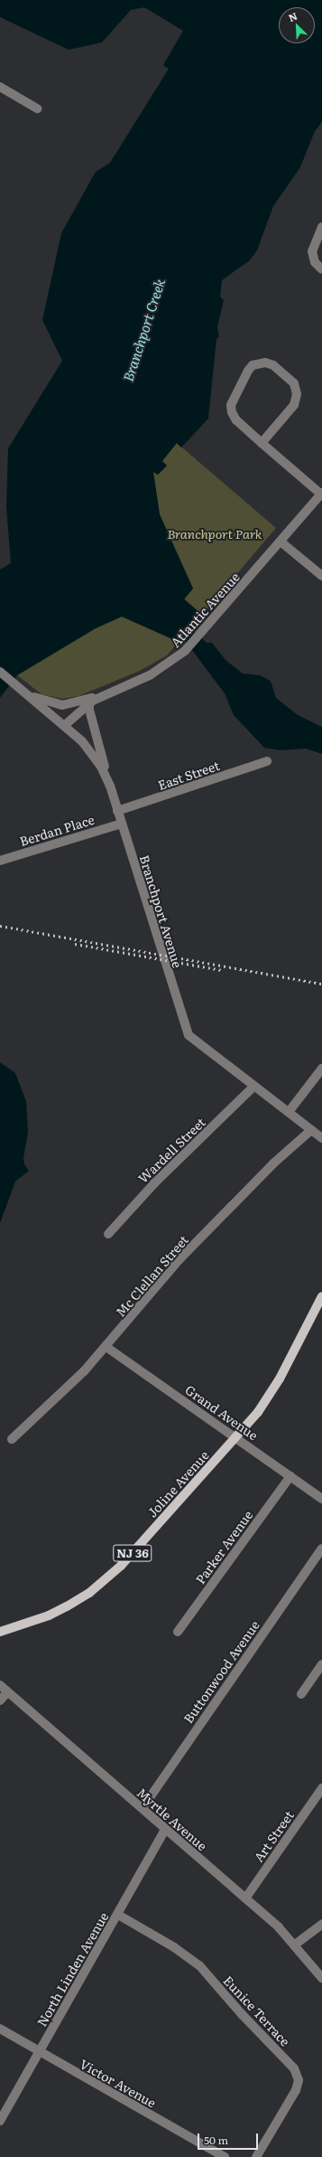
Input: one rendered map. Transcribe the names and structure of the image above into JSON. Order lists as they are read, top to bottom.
{
  "streets": {
    "main road": ["Joline Avenue", "NJ 36"],
    "street": [
      "Atlantic Avenue",
      "East Street",
      "Berdan Place",
      "Branchport Avenue",
      "Wardell Street",
      "Mc Clellan Street",
      "Grand Avenue",
      "Parker Avenue",
      "Buttonwood Avenue",
      "Myrtle Avenue",
      "Art Street",
      "North Linden Avenue",
      "Eunice Terrace",
      "Victor Avenue"
    ]
  },
  "crossings": [
    ["Atlantic Avenue", "Branchport Avenue"],
    ["East Street", "Branchport Avenue"],
    ["Berdan Place", "Branchport Avenue"],
    ["Branchport Avenue", "Wardell Street"],
    ["Branchport Avenue", "Mc Clellan Street"],
    ["Mc Clellan Street", "Grand Avenue"],
    ["Grand Avenue", "Joline Avenue"],
    ["Grand Avenue", "Parker Avenue"],
    ["Buttonwood Avenue", "Myrtle Avenue"],
    ["Myrtle Avenue", "Art Street"],
    ["Myrtle Avenue", "North Linden Avenue"],
    ["North Linden Avenue", "Eunice Terrace"],
    ["North Linden Avenue", "Victor Avenue"]
  ],
  "water": ["Branchport Creek"],
  "parks": ["Branchport Park"],
  "scale_bar": "50 m",
  "north": "top left"
}
